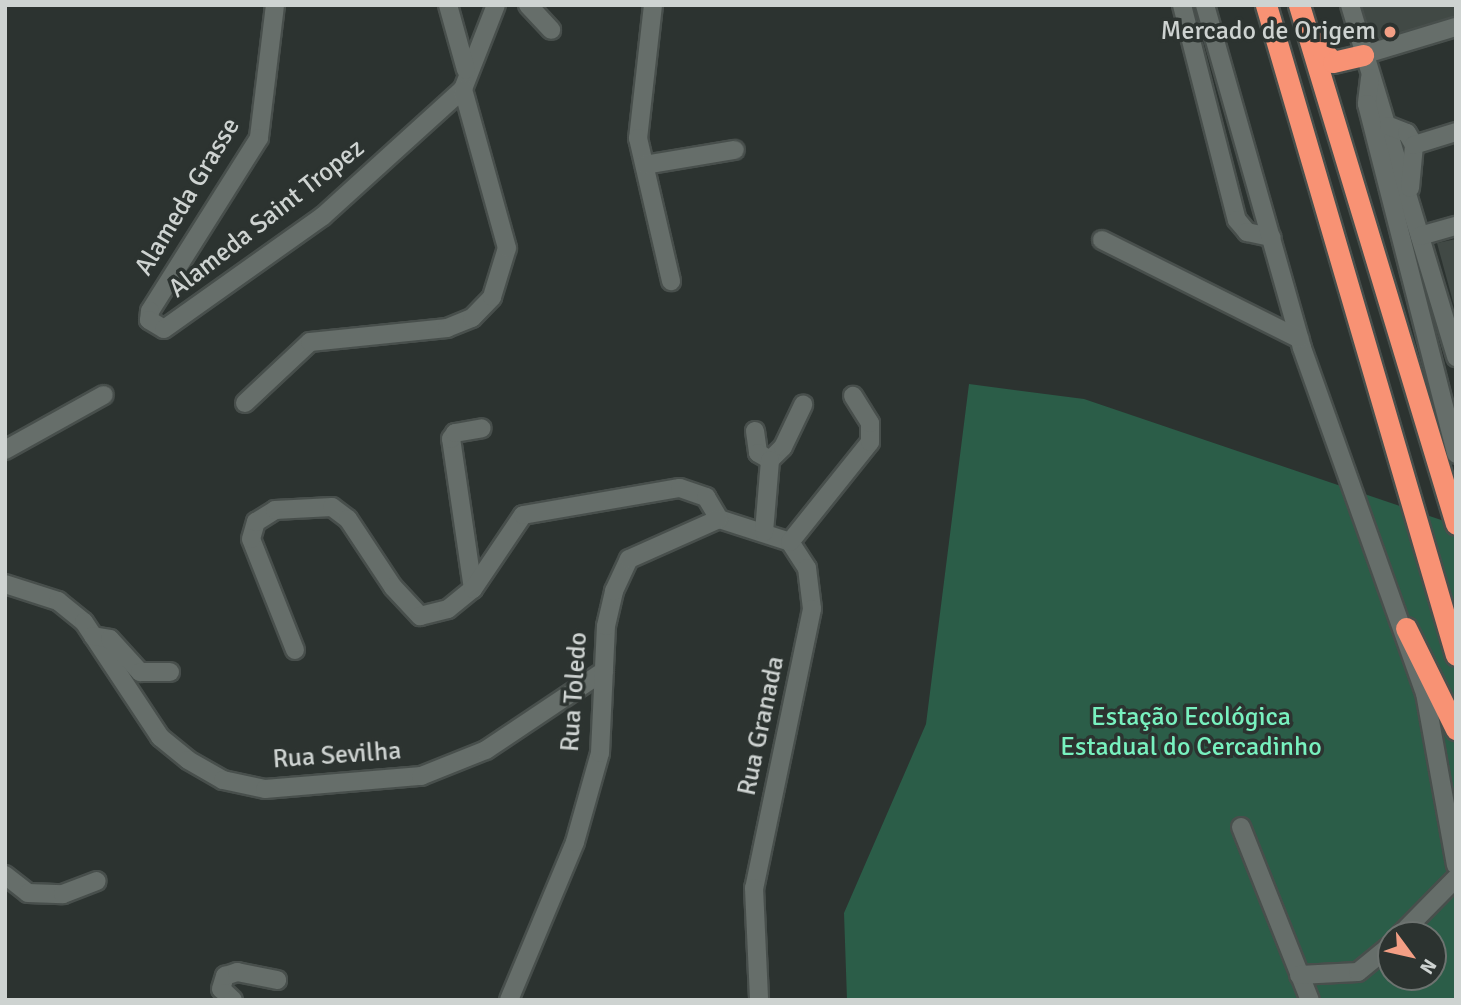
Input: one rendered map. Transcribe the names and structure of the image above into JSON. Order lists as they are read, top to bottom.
{
  "streets": {
    "street": [
      "Alameda Grasse",
      "Alameda Saint Tropez",
      "Rua Toledo",
      "Rua Granada",
      "Rua Sevilha"
    ]
  },
  "crossings": [
    ["Alameda Grasse", "Alameda Saint Tropez"],
    ["Rua Toledo", "Rua Sevilha"]
  ],
  "parks": ["Estação Ecológica Estadual do Cercadinho"],
  "places": ["Mercado de Origem"],
  "north": "bottom right"
}
